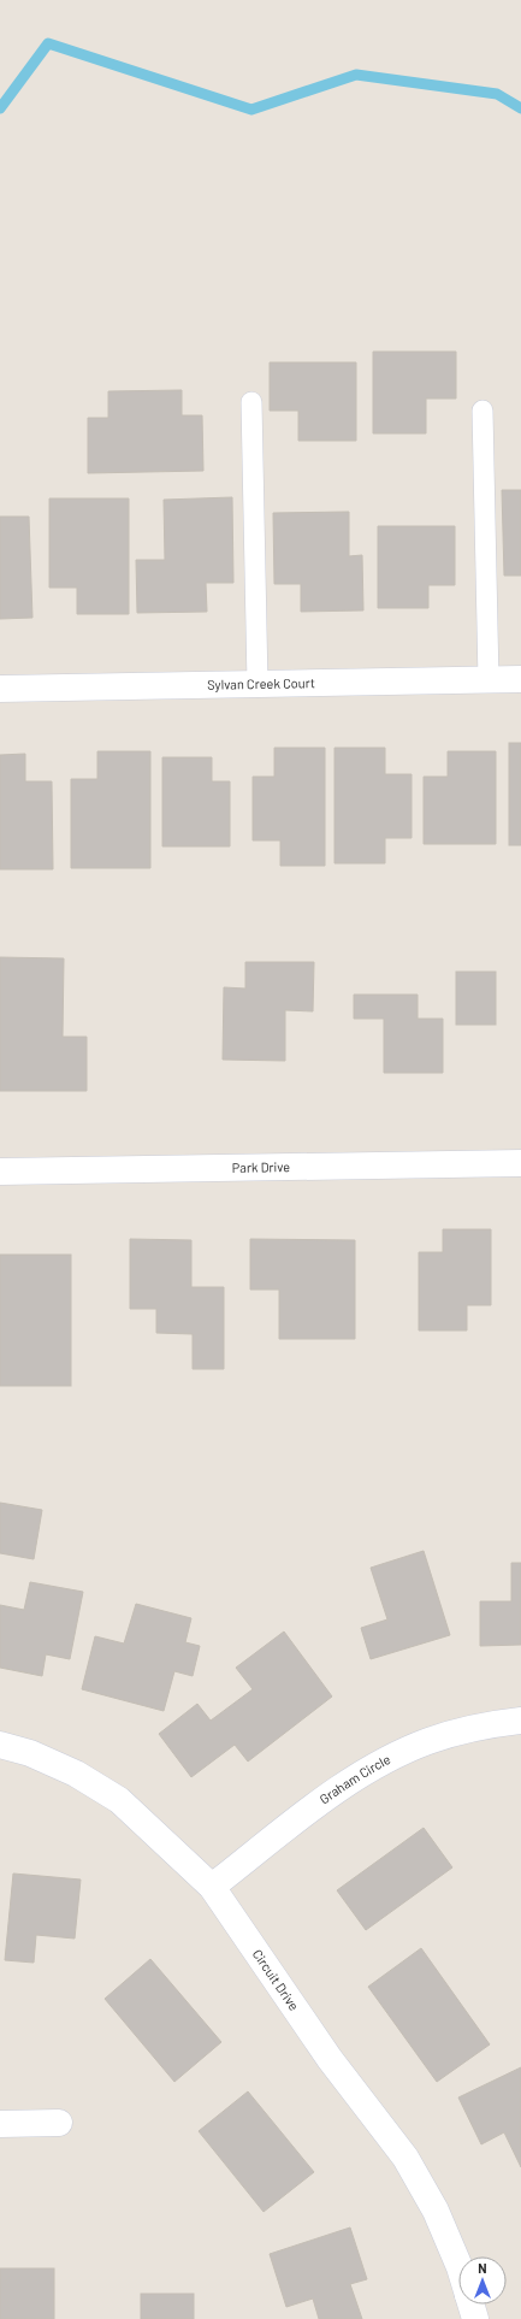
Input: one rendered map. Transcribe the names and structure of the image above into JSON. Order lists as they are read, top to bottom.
{
  "streets": {
    "street": [
      "Sylvan Creek Court",
      "Park Drive",
      "Graham Circle",
      "Circuit Drive"
    ]
  },
  "crossings": [
    ["Graham Circle", "Circuit Drive"]
  ],
  "north": "top"
}
